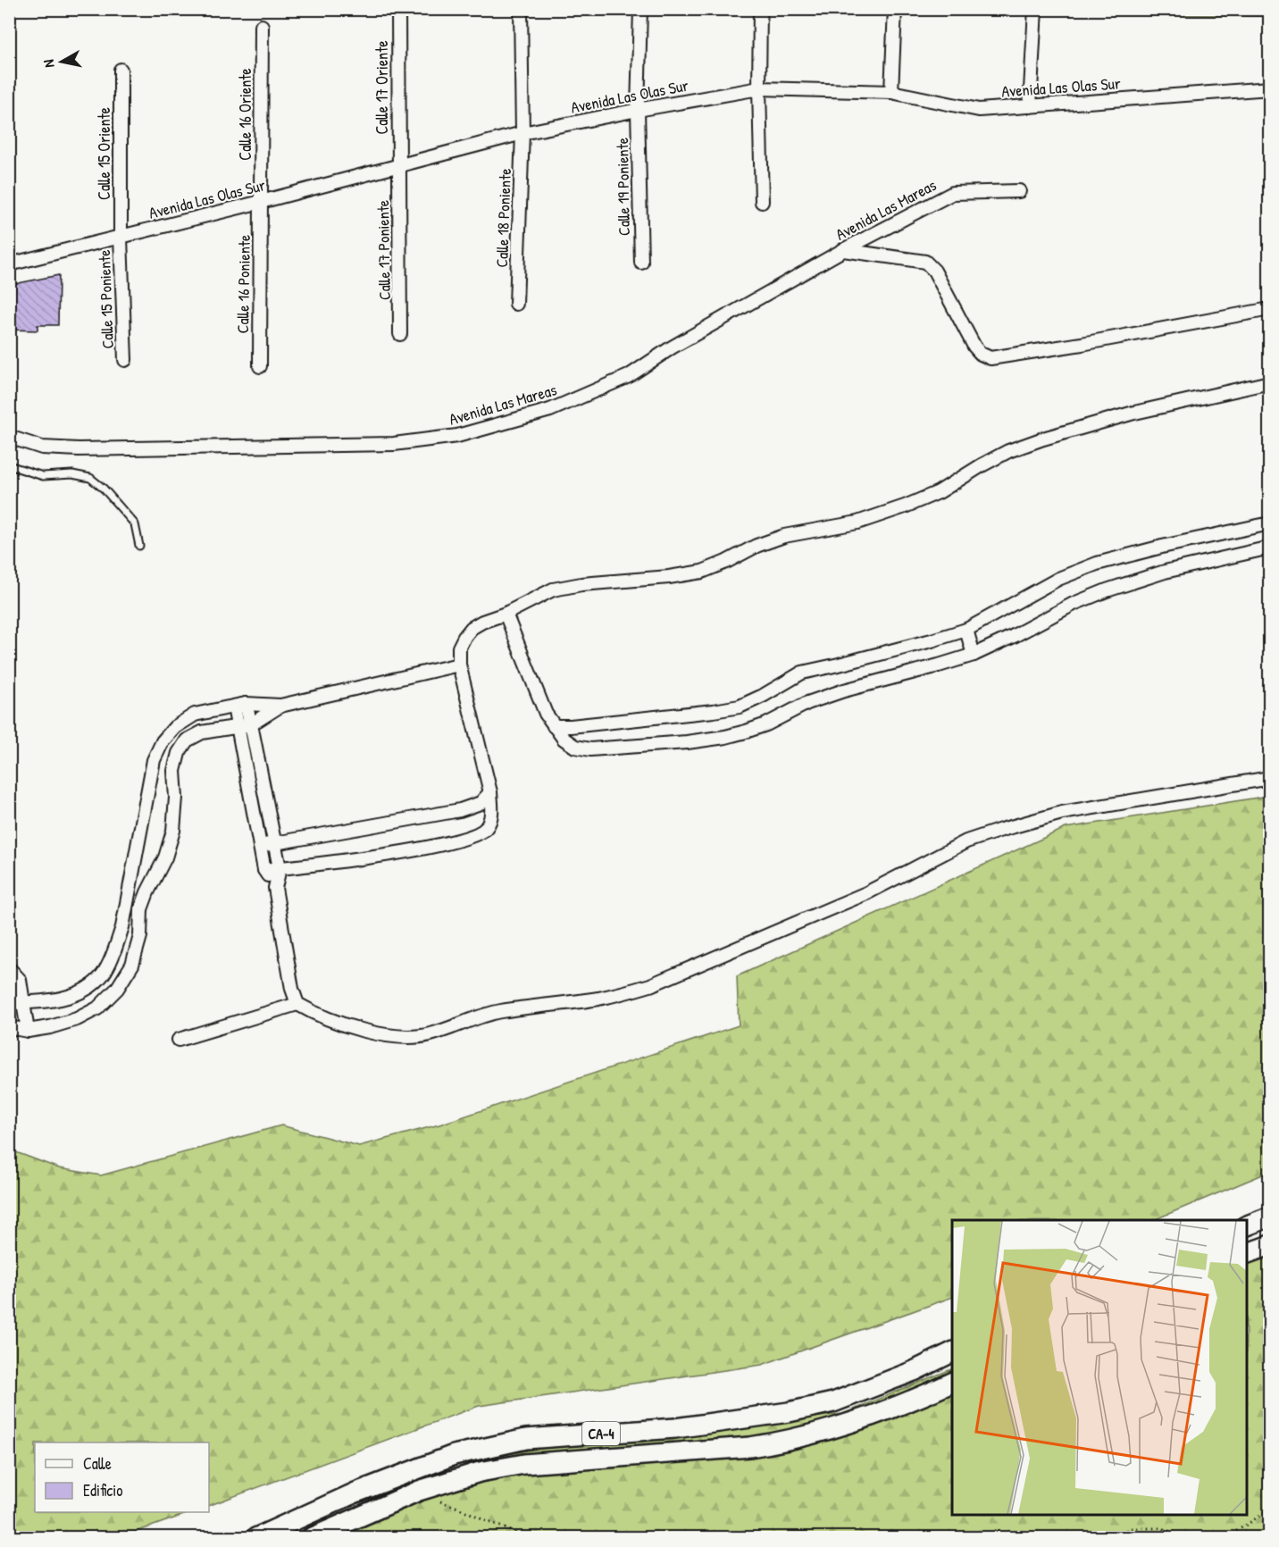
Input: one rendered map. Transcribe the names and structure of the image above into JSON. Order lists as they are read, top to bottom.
{
  "streets": {
    "highway": ["CA-4"],
    "street": [
      "Calle 17 Oriente",
      "Avenida Las Olas Sur",
      "Calle 16 Oriente",
      "Calle 15 Oriente",
      "Calle 19 Poniente",
      "Avenida Las Mareas",
      "Calle 18 Poniente",
      "Calle 17 Poniente",
      "Calle 16 Poniente",
      "Calle 15 Poniente"
    ]
  },
  "crossings": [
    ["Calle 17 Oriente", "Avenida Las Olas Sur"],
    ["Calle 17 Oriente", "Calle 17 Poniente"],
    ["Avenida Las Olas Sur", "Calle 16 Oriente"],
    ["Avenida Las Olas Sur", "Calle 15 Oriente"],
    ["Avenida Las Olas Sur", "Calle 19 Poniente"],
    ["Avenida Las Olas Sur", "Calle 18 Poniente"],
    ["Avenida Las Olas Sur", "Calle 17 Poniente"],
    ["Avenida Las Olas Sur", "Calle 16 Poniente"],
    ["Avenida Las Olas Sur", "Calle 15 Poniente"],
    ["Calle 16 Oriente", "Calle 16 Poniente"],
    ["Calle 15 Oriente", "Calle 15 Poniente"]
  ],
  "legend": ["Calle", "Edificio"],
  "north": "left"
}
